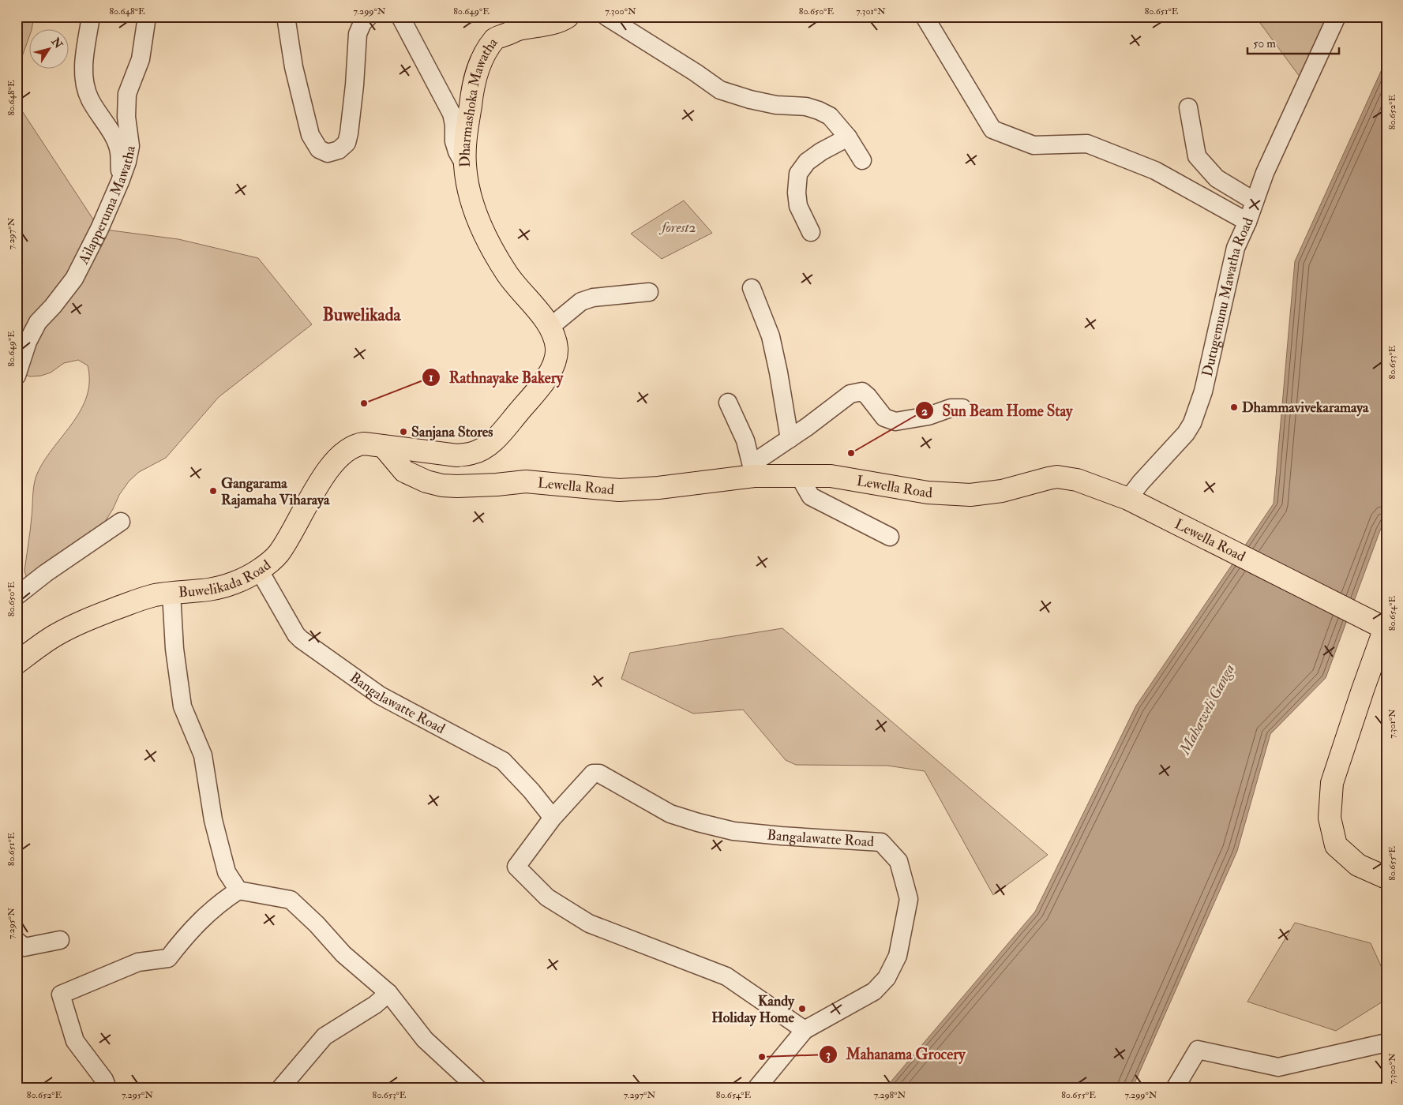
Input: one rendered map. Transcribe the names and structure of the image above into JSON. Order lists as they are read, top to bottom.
{
  "streets": {
    "main road": ["Dharmashoka Mawatha", "Lewella Road", "Buwelikada Road"],
    "street": ["Ailapperuma Mawatha", "Dutugemunu Mawatha Road", "Bangalawatte Road"]
  },
  "crossings": [
    ["Dharmashoka Mawatha", "Lewella Road"],
    ["Dharmashoka Mawatha", "Buwelikada Road"],
    ["Dutugemunu Mawatha Road", "Lewella Road"],
    ["Lewella Road", "Buwelikada Road"],
    ["Buwelikada Road", "Bangalawatte Road"]
  ],
  "districts": ["Buwelikada"],
  "water": ["Mahaweli Ganga"],
  "parks": ["forest2"],
  "places": [
    "Rathnayake Bakery",
    "Dhammavivekaramaya",
    "Sanjana Stores",
    "Sun Beam Home Stay",
    "Gangarama Rajamaha Viharaya",
    "Kandy Holiday Home",
    "Mahanama Grocery"
  ],
  "scale_bar": "50 m",
  "north": "top right",
  "coordinates": [
    "80.648°E",
    "7.299°N",
    "80.649°E",
    "7.300°N",
    "80.650°E",
    "7.301°N",
    "80.651°E",
    "80.652°E",
    "7.297°N",
    "80.653°E",
    "80.654°E",
    "80.655°E",
    "7.295°N",
    "7.298°N"
  ]
}
